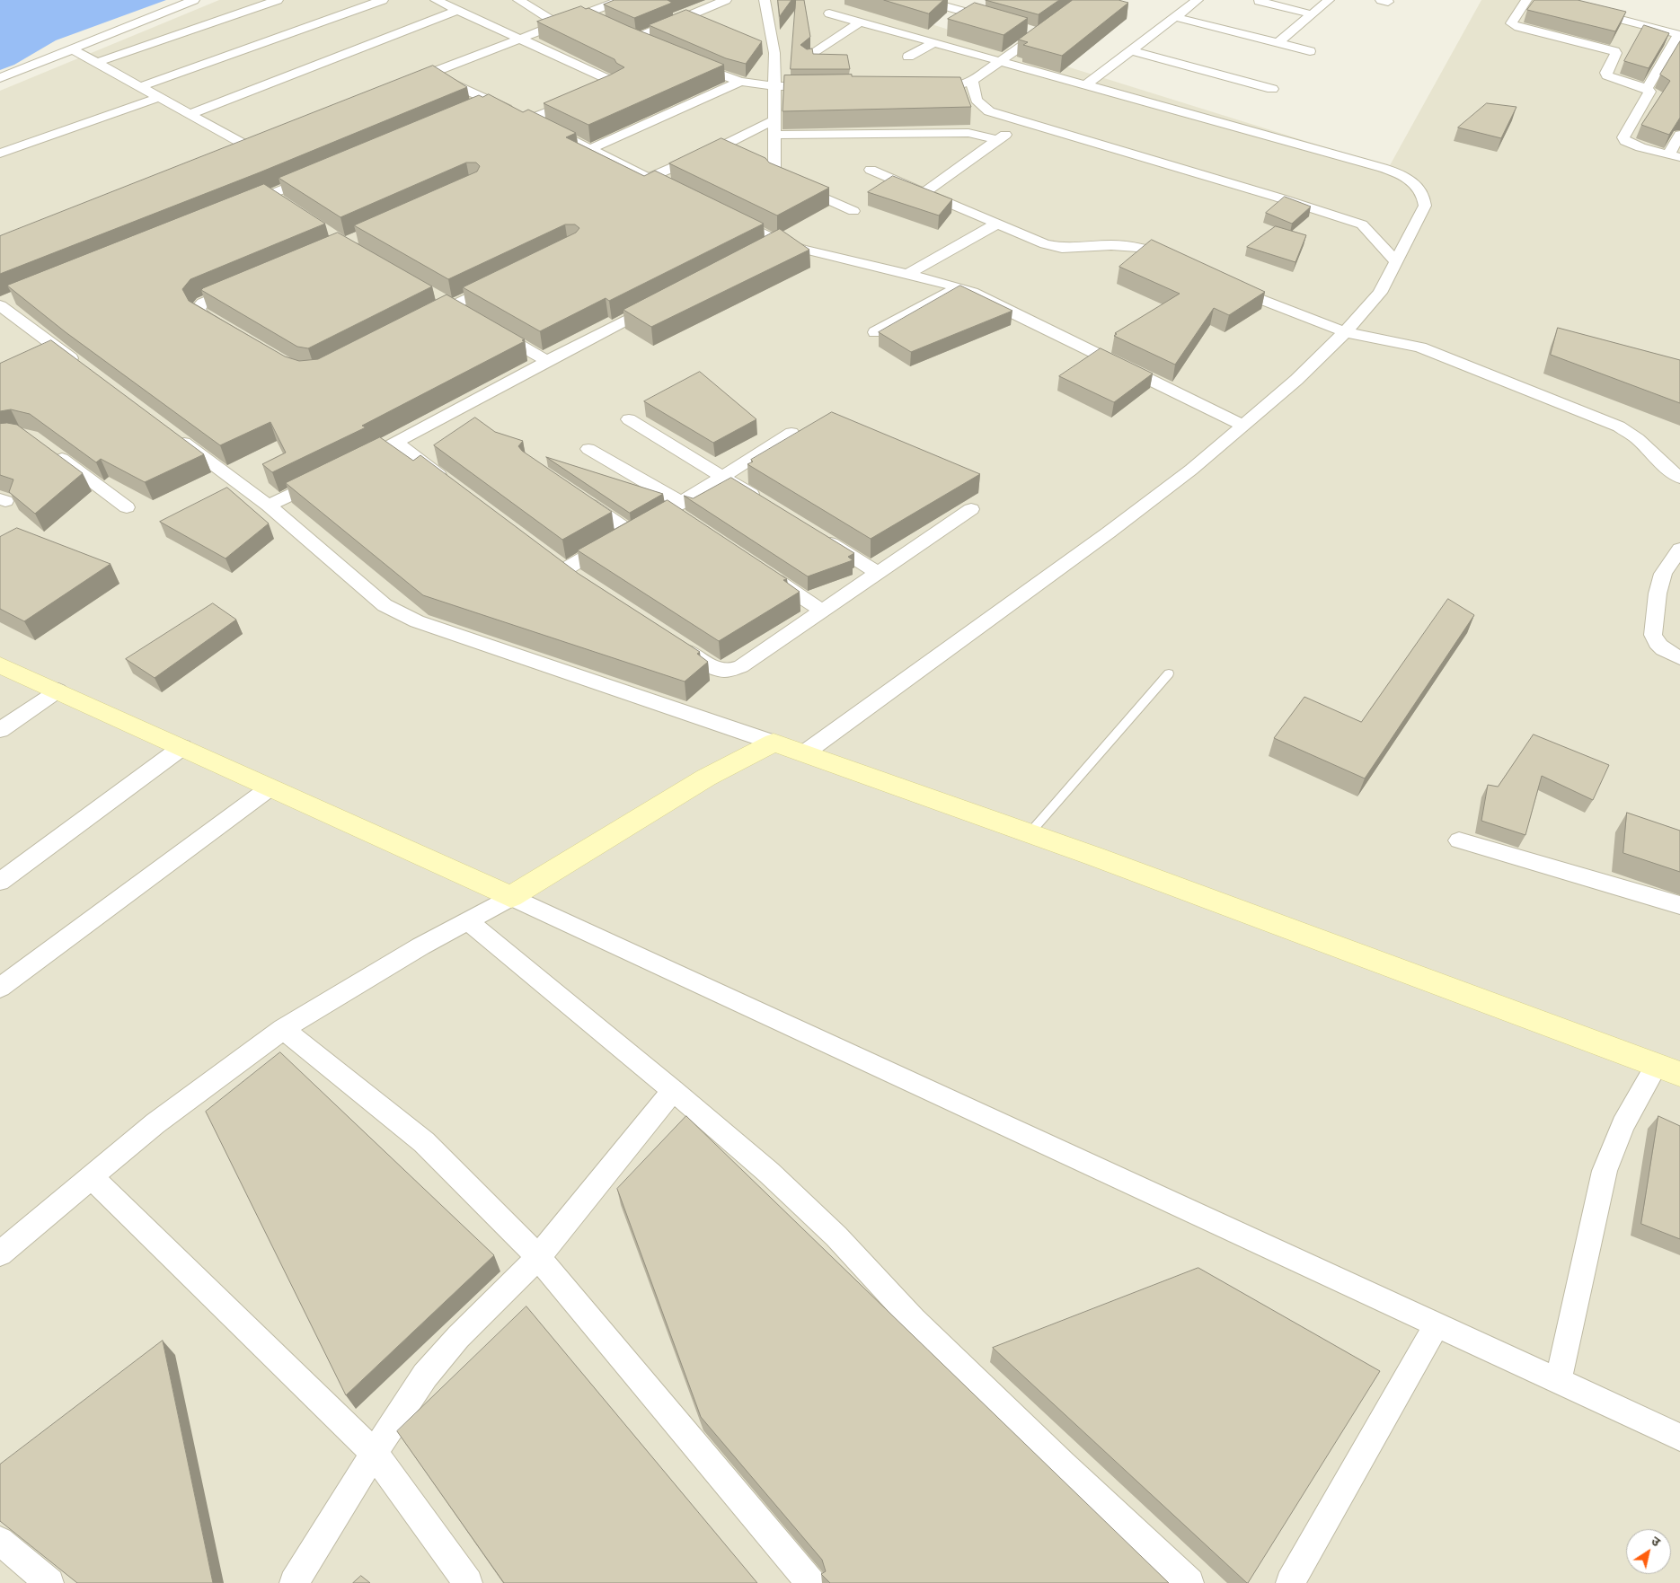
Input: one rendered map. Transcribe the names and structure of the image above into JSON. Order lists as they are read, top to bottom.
{
  "north": "top right"
}
